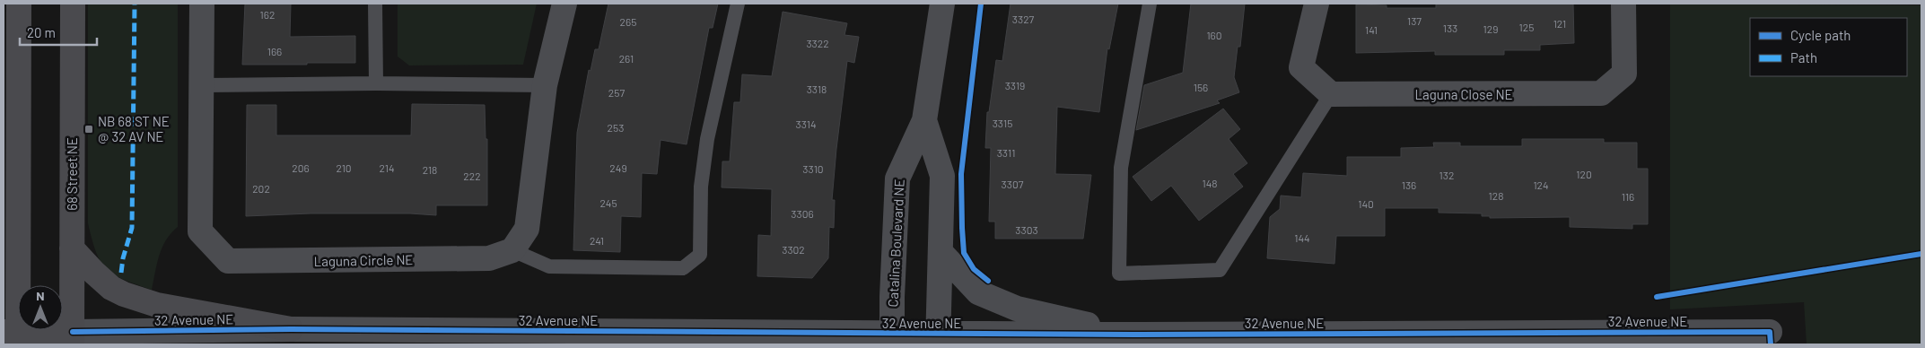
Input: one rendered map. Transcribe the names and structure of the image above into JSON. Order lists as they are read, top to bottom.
{
  "streets": {
    "main road": ["68 Street NE", "32 Avenue NE"],
    "street": ["Laguna Close NE", "Catalina Boulevard NE", "Laguna Circle NE"]
  },
  "crossings": [
    ["68 Street NE", "32 Avenue NE"],
    ["Catalina Boulevard NE", "32 Avenue NE"]
  ],
  "places": {
    "transit": ["NB 68 ST NE @ 32 AV NE"]
  },
  "house_numbers": [
    "162",
    "3327",
    "137",
    "265",
    "121",
    "125",
    "133",
    "129",
    "141",
    "160",
    "3322",
    "166",
    "261",
    "3319",
    "156",
    "3318",
    "257",
    "3315",
    "3314",
    "253",
    "3311",
    "206",
    "210",
    "214",
    "249",
    "3310",
    "218",
    "120",
    "132",
    "222",
    "148",
    "3307",
    "136",
    "124",
    "202",
    "128",
    "116",
    "245",
    "140",
    "3306",
    "3303",
    "144",
    "241",
    "3302"
  ],
  "legend": ["Cycle path", "Path"],
  "scale_bar": "20 m",
  "north": "top"
}
